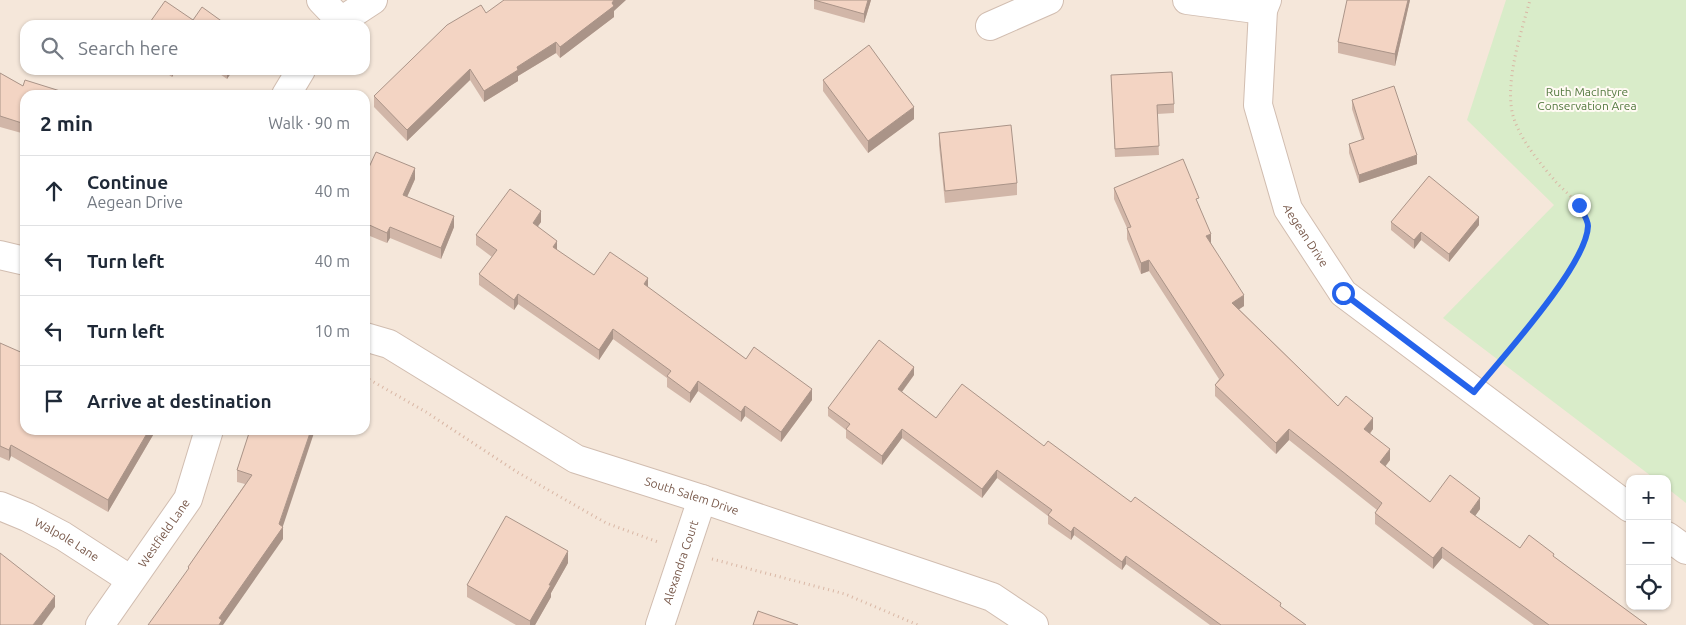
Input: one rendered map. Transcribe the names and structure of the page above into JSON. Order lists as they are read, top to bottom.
{
  "streets": {
    "street": [
      "Aegean Drive",
      "South Salem Drive",
      "Westfield Lane",
      "Walpole Lane",
      "Alexandra Court"
    ]
  },
  "crossings": [
    ["South Salem Drive", "Alexandra Court"],
    ["Westfield Lane", "Walpole Lane"]
  ],
  "parks": ["Ruth MacIntyre Conservation Area"],
  "page": {
    "search": "Search here",
    "heading": ["2 min", "Walk · 90 m"],
    "list": [
      ["Continue", "Aegean Drive", "40 m"],
      ["Turn left", "40 m"],
      ["Turn left", "10 m"],
      "Arrive at destination"
    ],
    "map_buttons": ["+", "−"]
  }
}
